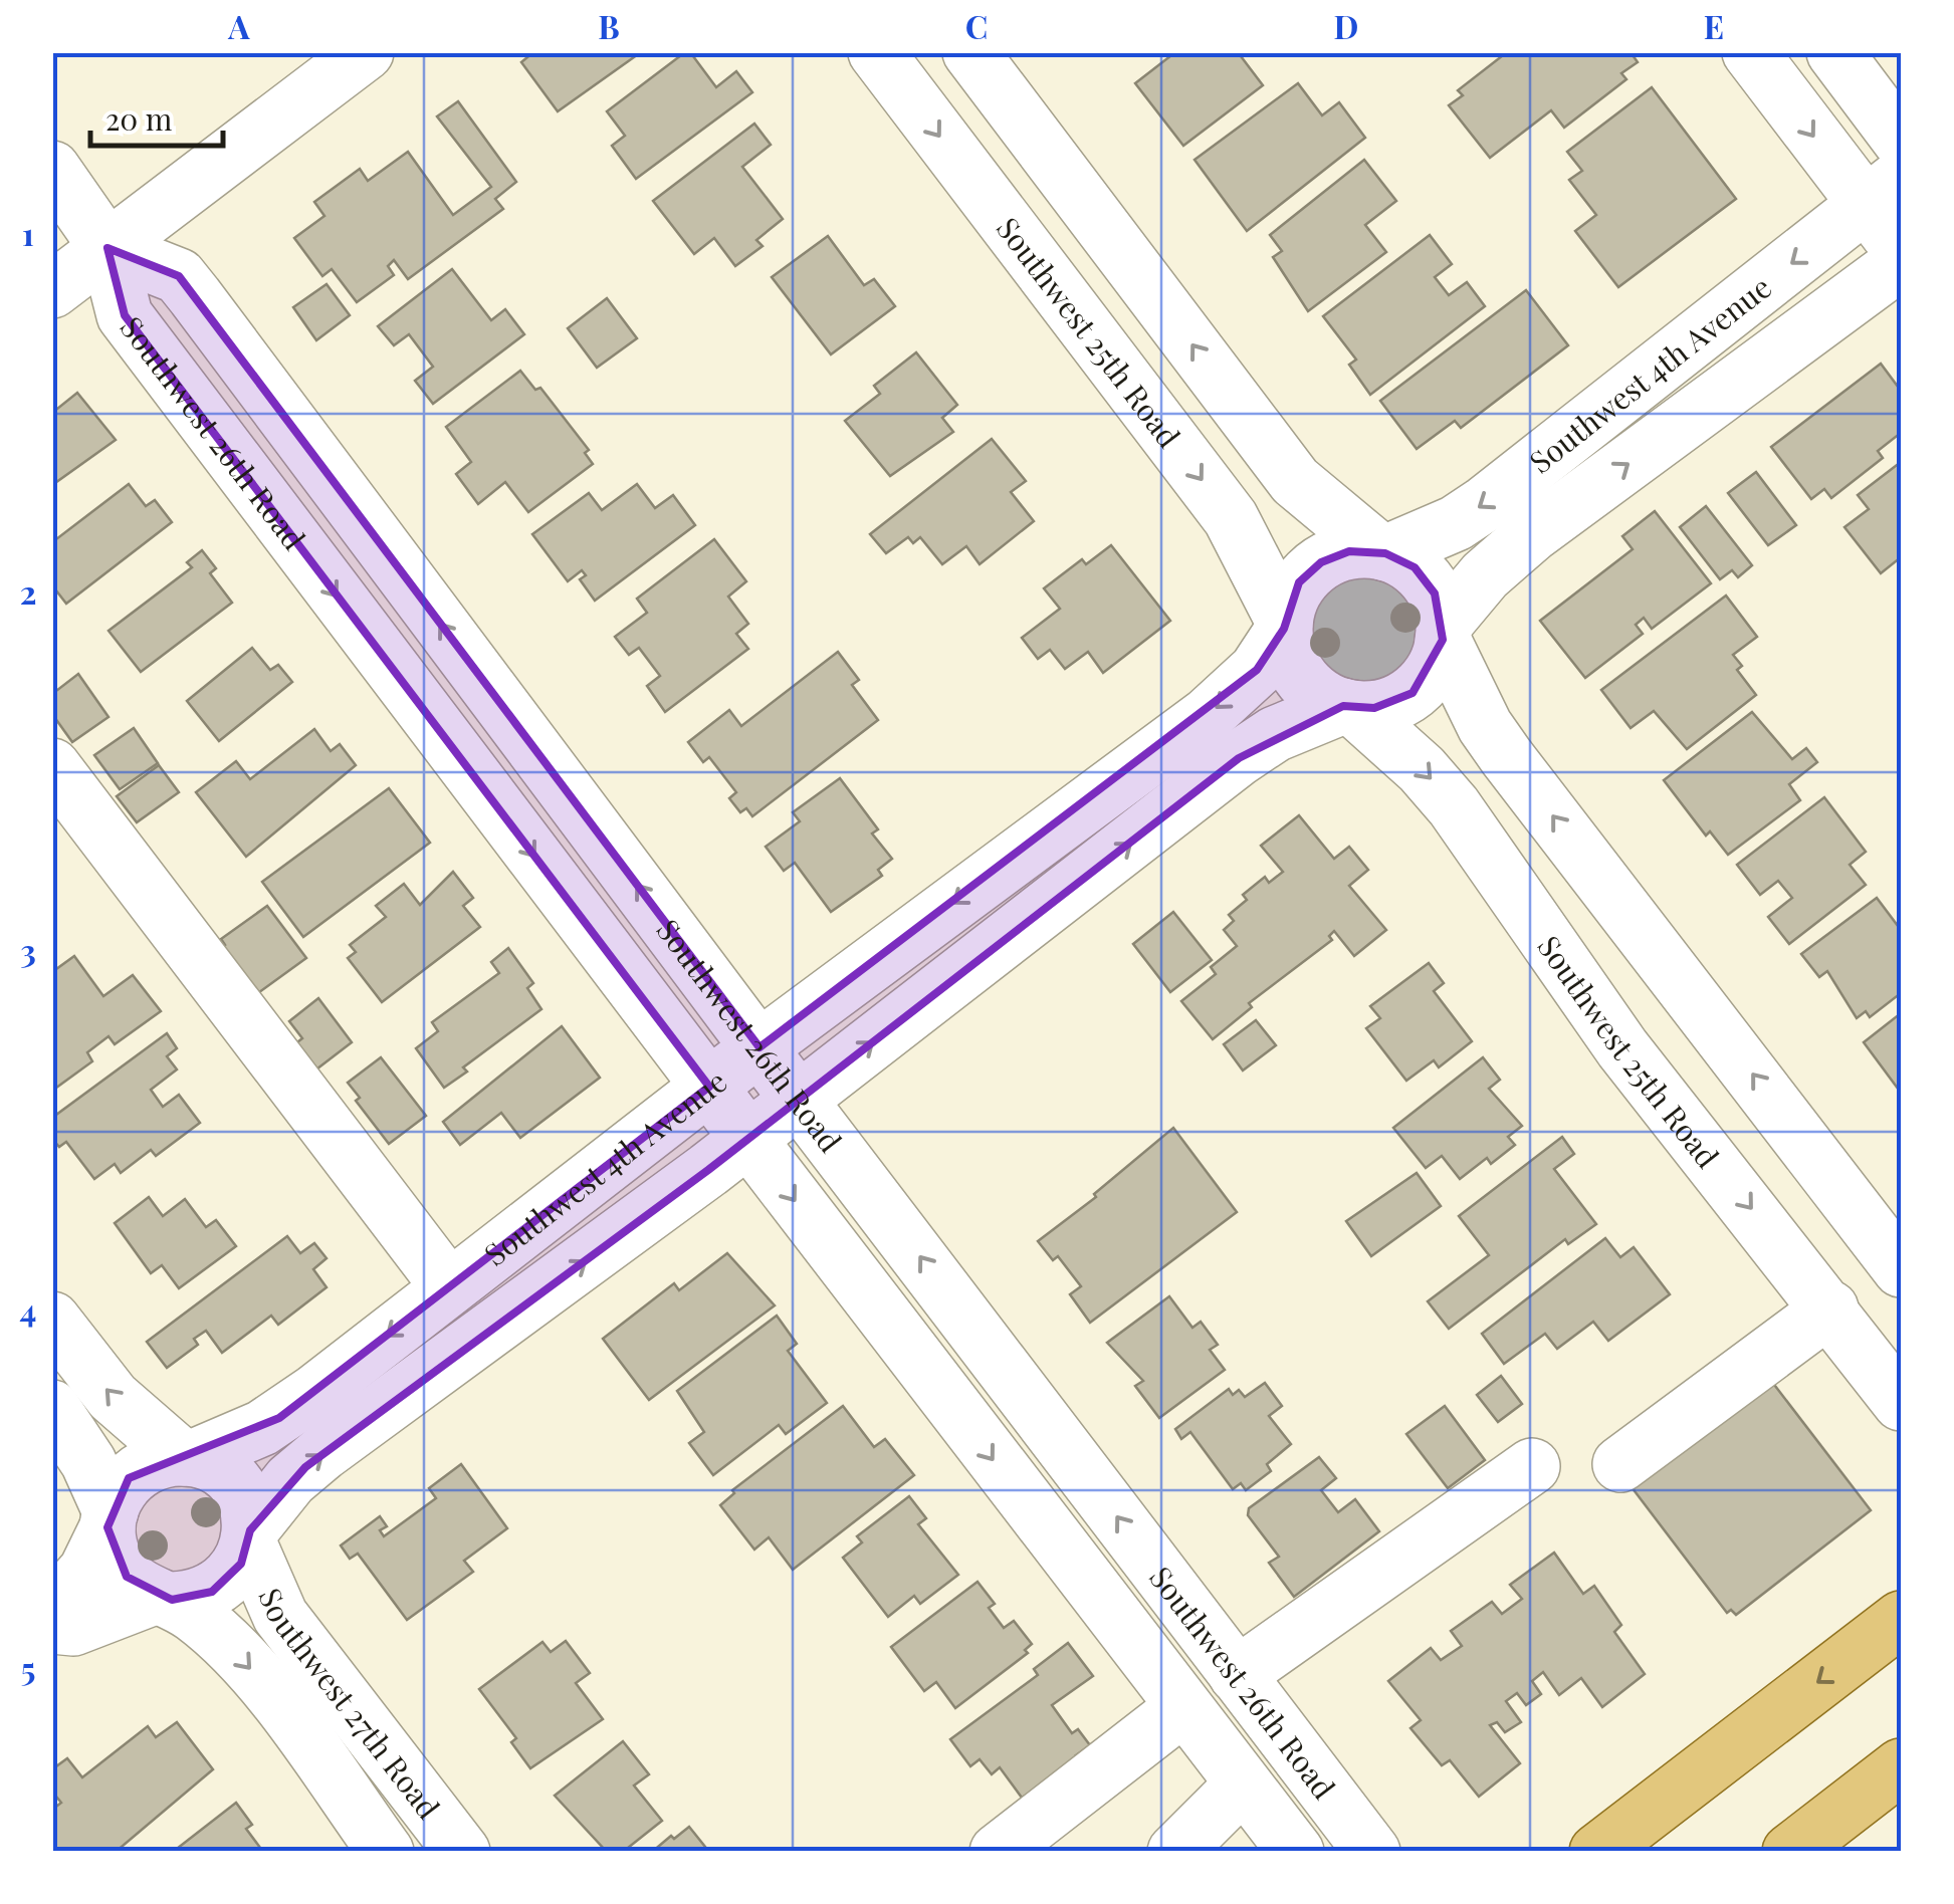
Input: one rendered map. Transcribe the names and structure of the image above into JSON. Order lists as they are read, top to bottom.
{
  "streets": {
    "street": [
      "Southwest 25th Road",
      "Southwest 4th Avenue",
      "Southwest 26th Road",
      "Southwest 27th Road"
    ]
  },
  "crossings": [
    ["Southwest 25th Road", "Southwest 4th Avenue"],
    ["Southwest 4th Avenue", "Southwest 26th Road"],
    ["Southwest 4th Avenue", "Southwest 27th Road"]
  ],
  "scale_bar": "20 m",
  "grid": {
    "columns": [
      "A",
      "B",
      "C",
      "D",
      "E"
    ],
    "rows": [
      "1",
      "2",
      "3",
      "4",
      "5"
    ]
  }
}
